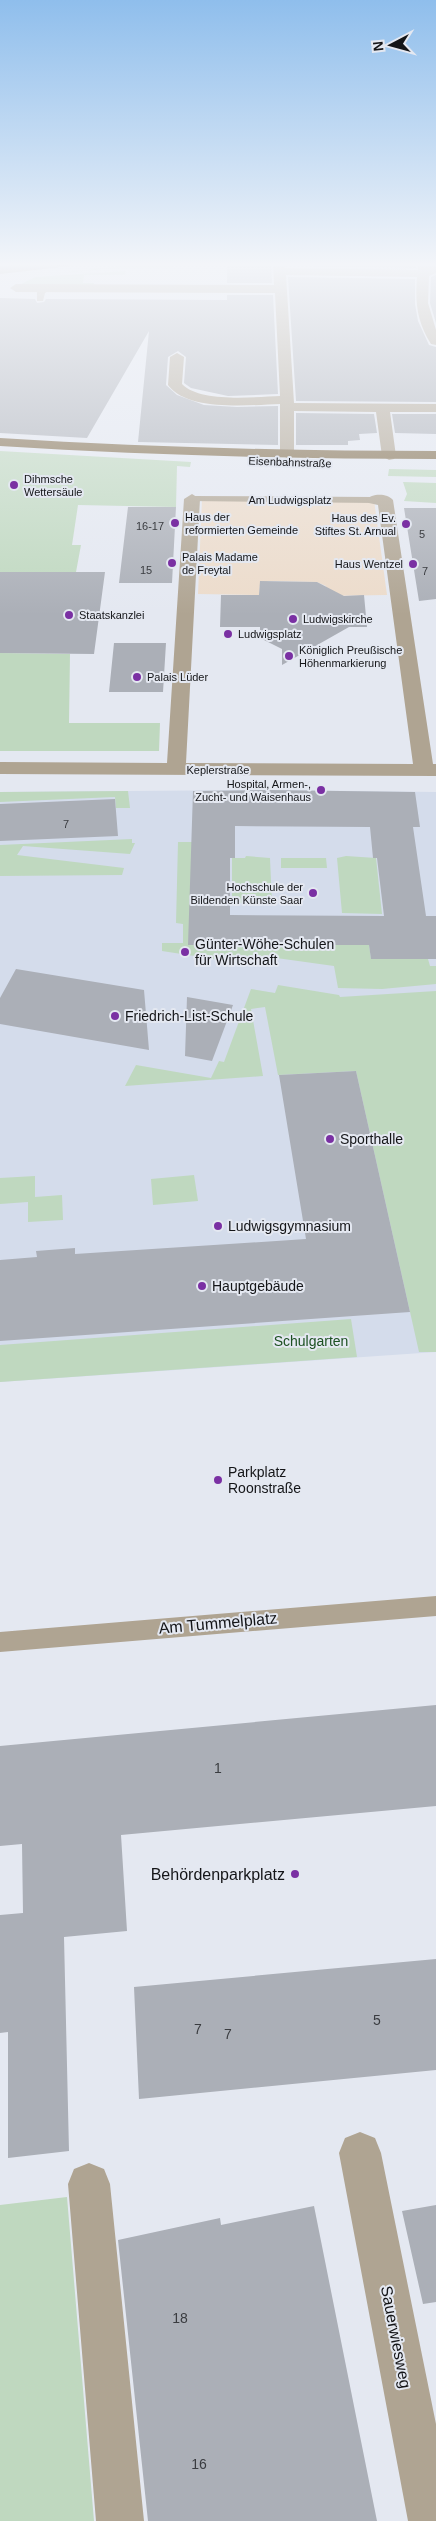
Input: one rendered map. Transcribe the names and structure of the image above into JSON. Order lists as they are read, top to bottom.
{
  "streets": {
    "main road": ["Eisenbahnstraße"],
    "street": ["Am Ludwigsplatz", "Keplerstraße", "Sauerwiesweg"],
    "lane": ["Am Tummelplatz"]
  },
  "crossings": [
    ["Am Ludwigsplatz", "Keplerstraße"]
  ],
  "parks": ["Schulgarten"],
  "places": [
    "Dihmsche Wettersäule",
    "Haus der reformierten Gemeinde",
    "Haus des Ev. Stiftes St. Arnual",
    "Palais Madame de Freytal",
    "Haus Wentzel",
    "Staatskanzlei",
    "Ludwigskirche",
    "Ludwigsplatz",
    "Königlich Preußische Höhenmarkierung",
    "Palais Lüder",
    "Hospital, Armen-, Zucht- und Waisenhaus",
    "Hochschule der Bildenden Künste Saar",
    "Günter-Wöhe-Schulen für Wirtschaft",
    "Friedrich-List-Schule",
    "Sporthalle",
    "Ludwigsgymnasium",
    "Hauptgebäude",
    "Parkplatz Roonstraße",
    "Behördenparkplatz"
  ],
  "house_numbers": [
    "16-17",
    "5",
    "15",
    "7",
    "7",
    "1",
    "5",
    "7",
    "7",
    "18",
    "16"
  ],
  "north": "left"
}
